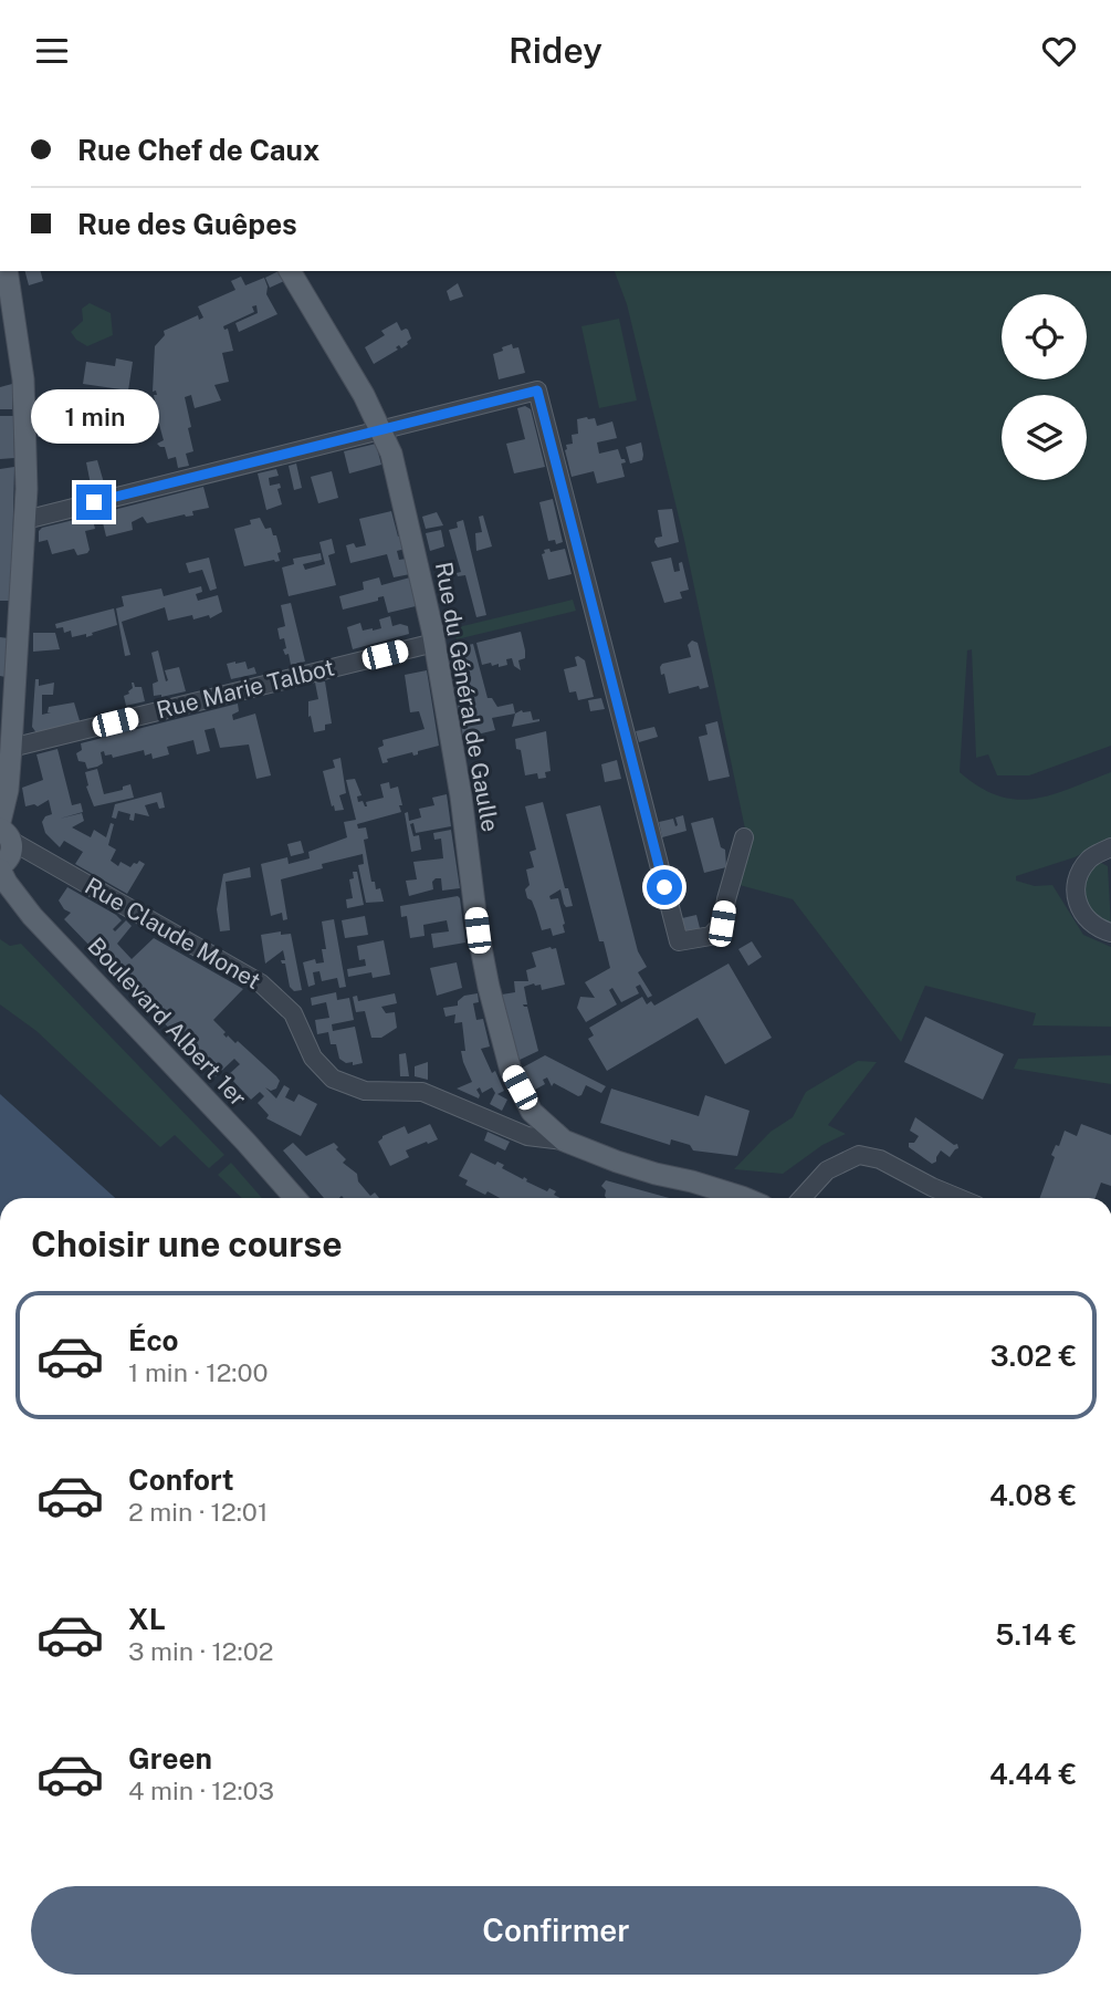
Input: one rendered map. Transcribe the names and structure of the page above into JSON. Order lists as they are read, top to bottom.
{
  "streets": {
    "main road": ["Rue du Général de Gaulle", "Boulevard Albert 1er"],
    "street": ["Rue Marie Talbot", "Rue Claude Monet"]
  },
  "crossings": [
    ["Rue Marie Talbot", "Rue du Général de Gaulle"],
    ["Rue du Général de Gaulle", "Rue Claude Monet"]
  ],
  "page": {
    "header": "Ridey",
    "banner": ["Rue Chef de Caux", "Rue des Guêpes"],
    "bubble": "1 min",
    "heading": "Choisir une course",
    "list": [
      {
        "name": "Éco",
        "note": "1 min · 12:00",
        "value": "3.02 €"
      },
      {
        "name": "Confort",
        "note": "2 min · 12:01",
        "value": "4.08 €"
      },
      {
        "name": "XL",
        "note": "3 min · 12:02",
        "value": "5.14 €"
      },
      {
        "name": "Green",
        "note": "4 min · 12:03",
        "value": "4.44 €"
      }
    ],
    "buttons": "Confirmer"
  }
}
